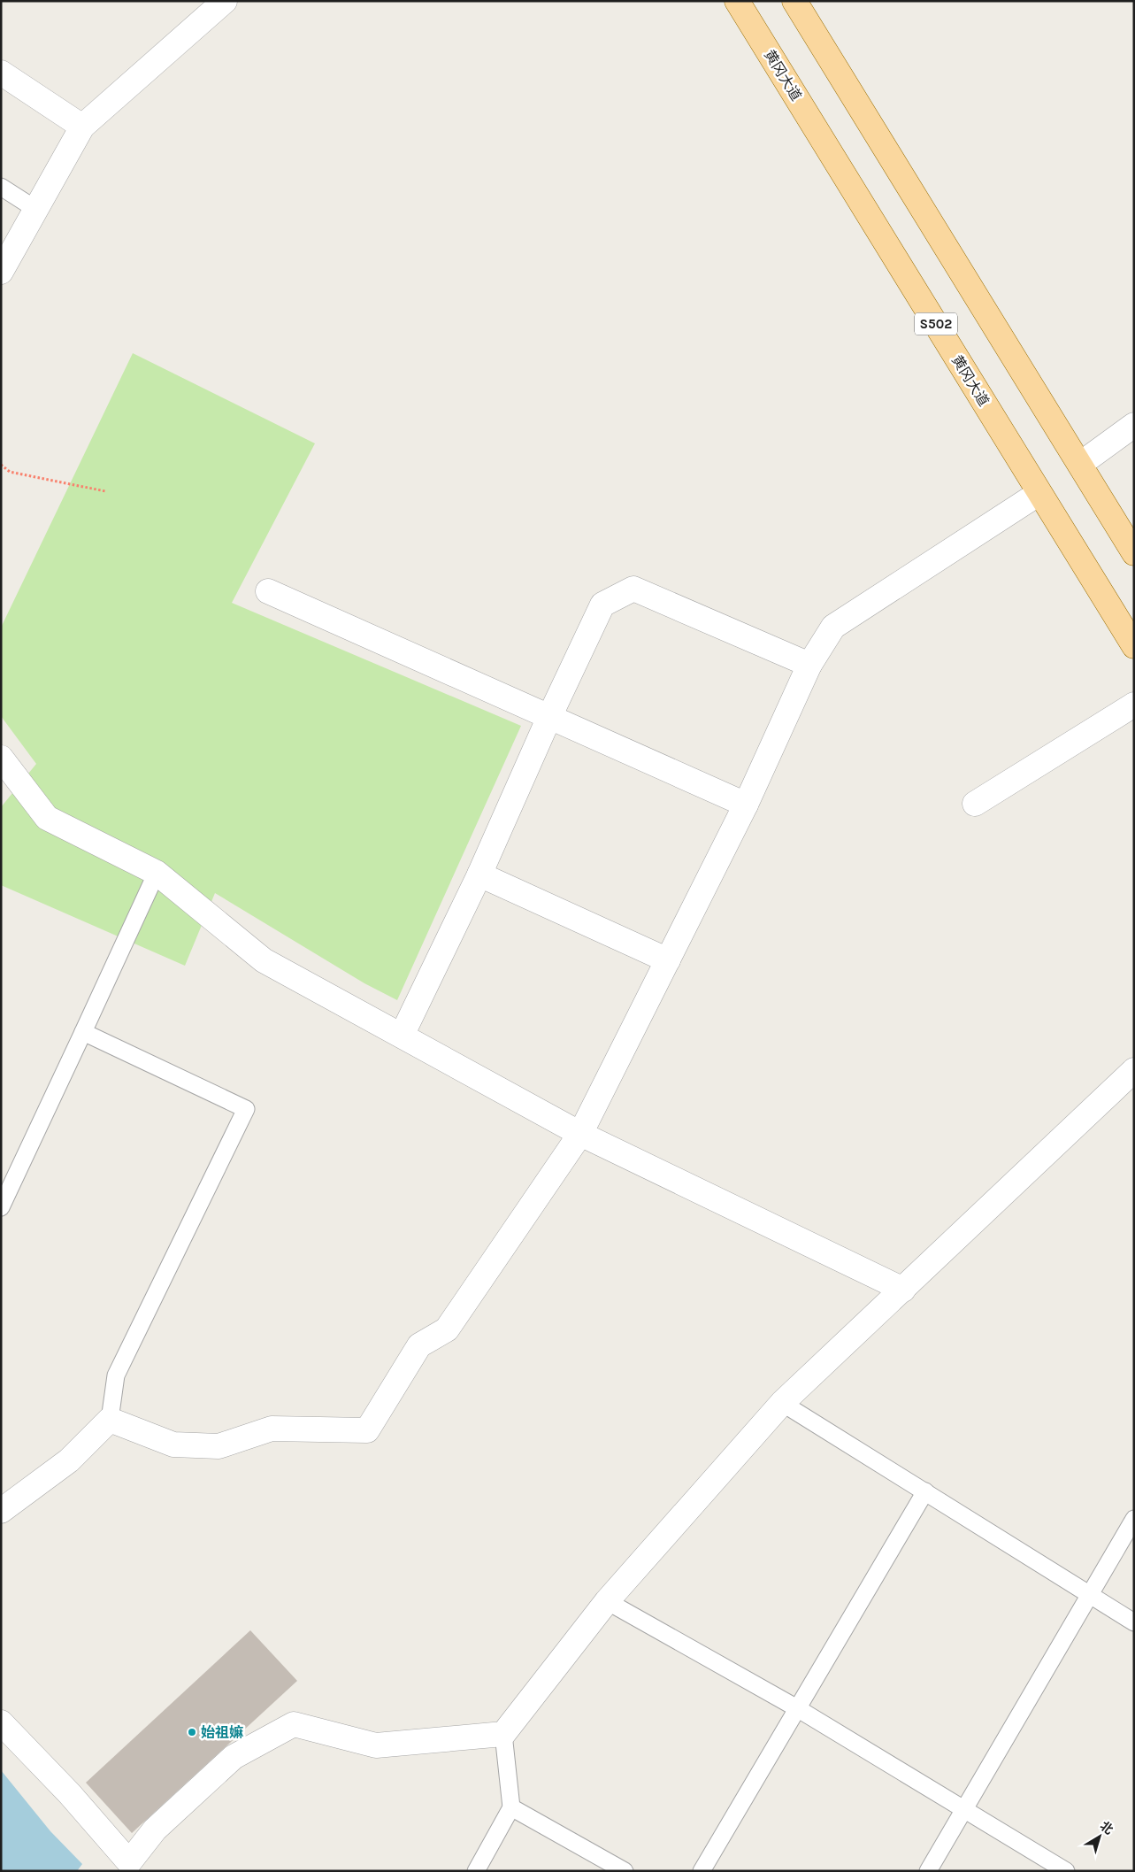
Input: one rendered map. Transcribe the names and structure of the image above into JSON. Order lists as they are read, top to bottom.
{
  "streets": {
    "main road": ["黄冈大道", "S502"]
  },
  "places": ["始祖嫲"],
  "north": "top right"
}
